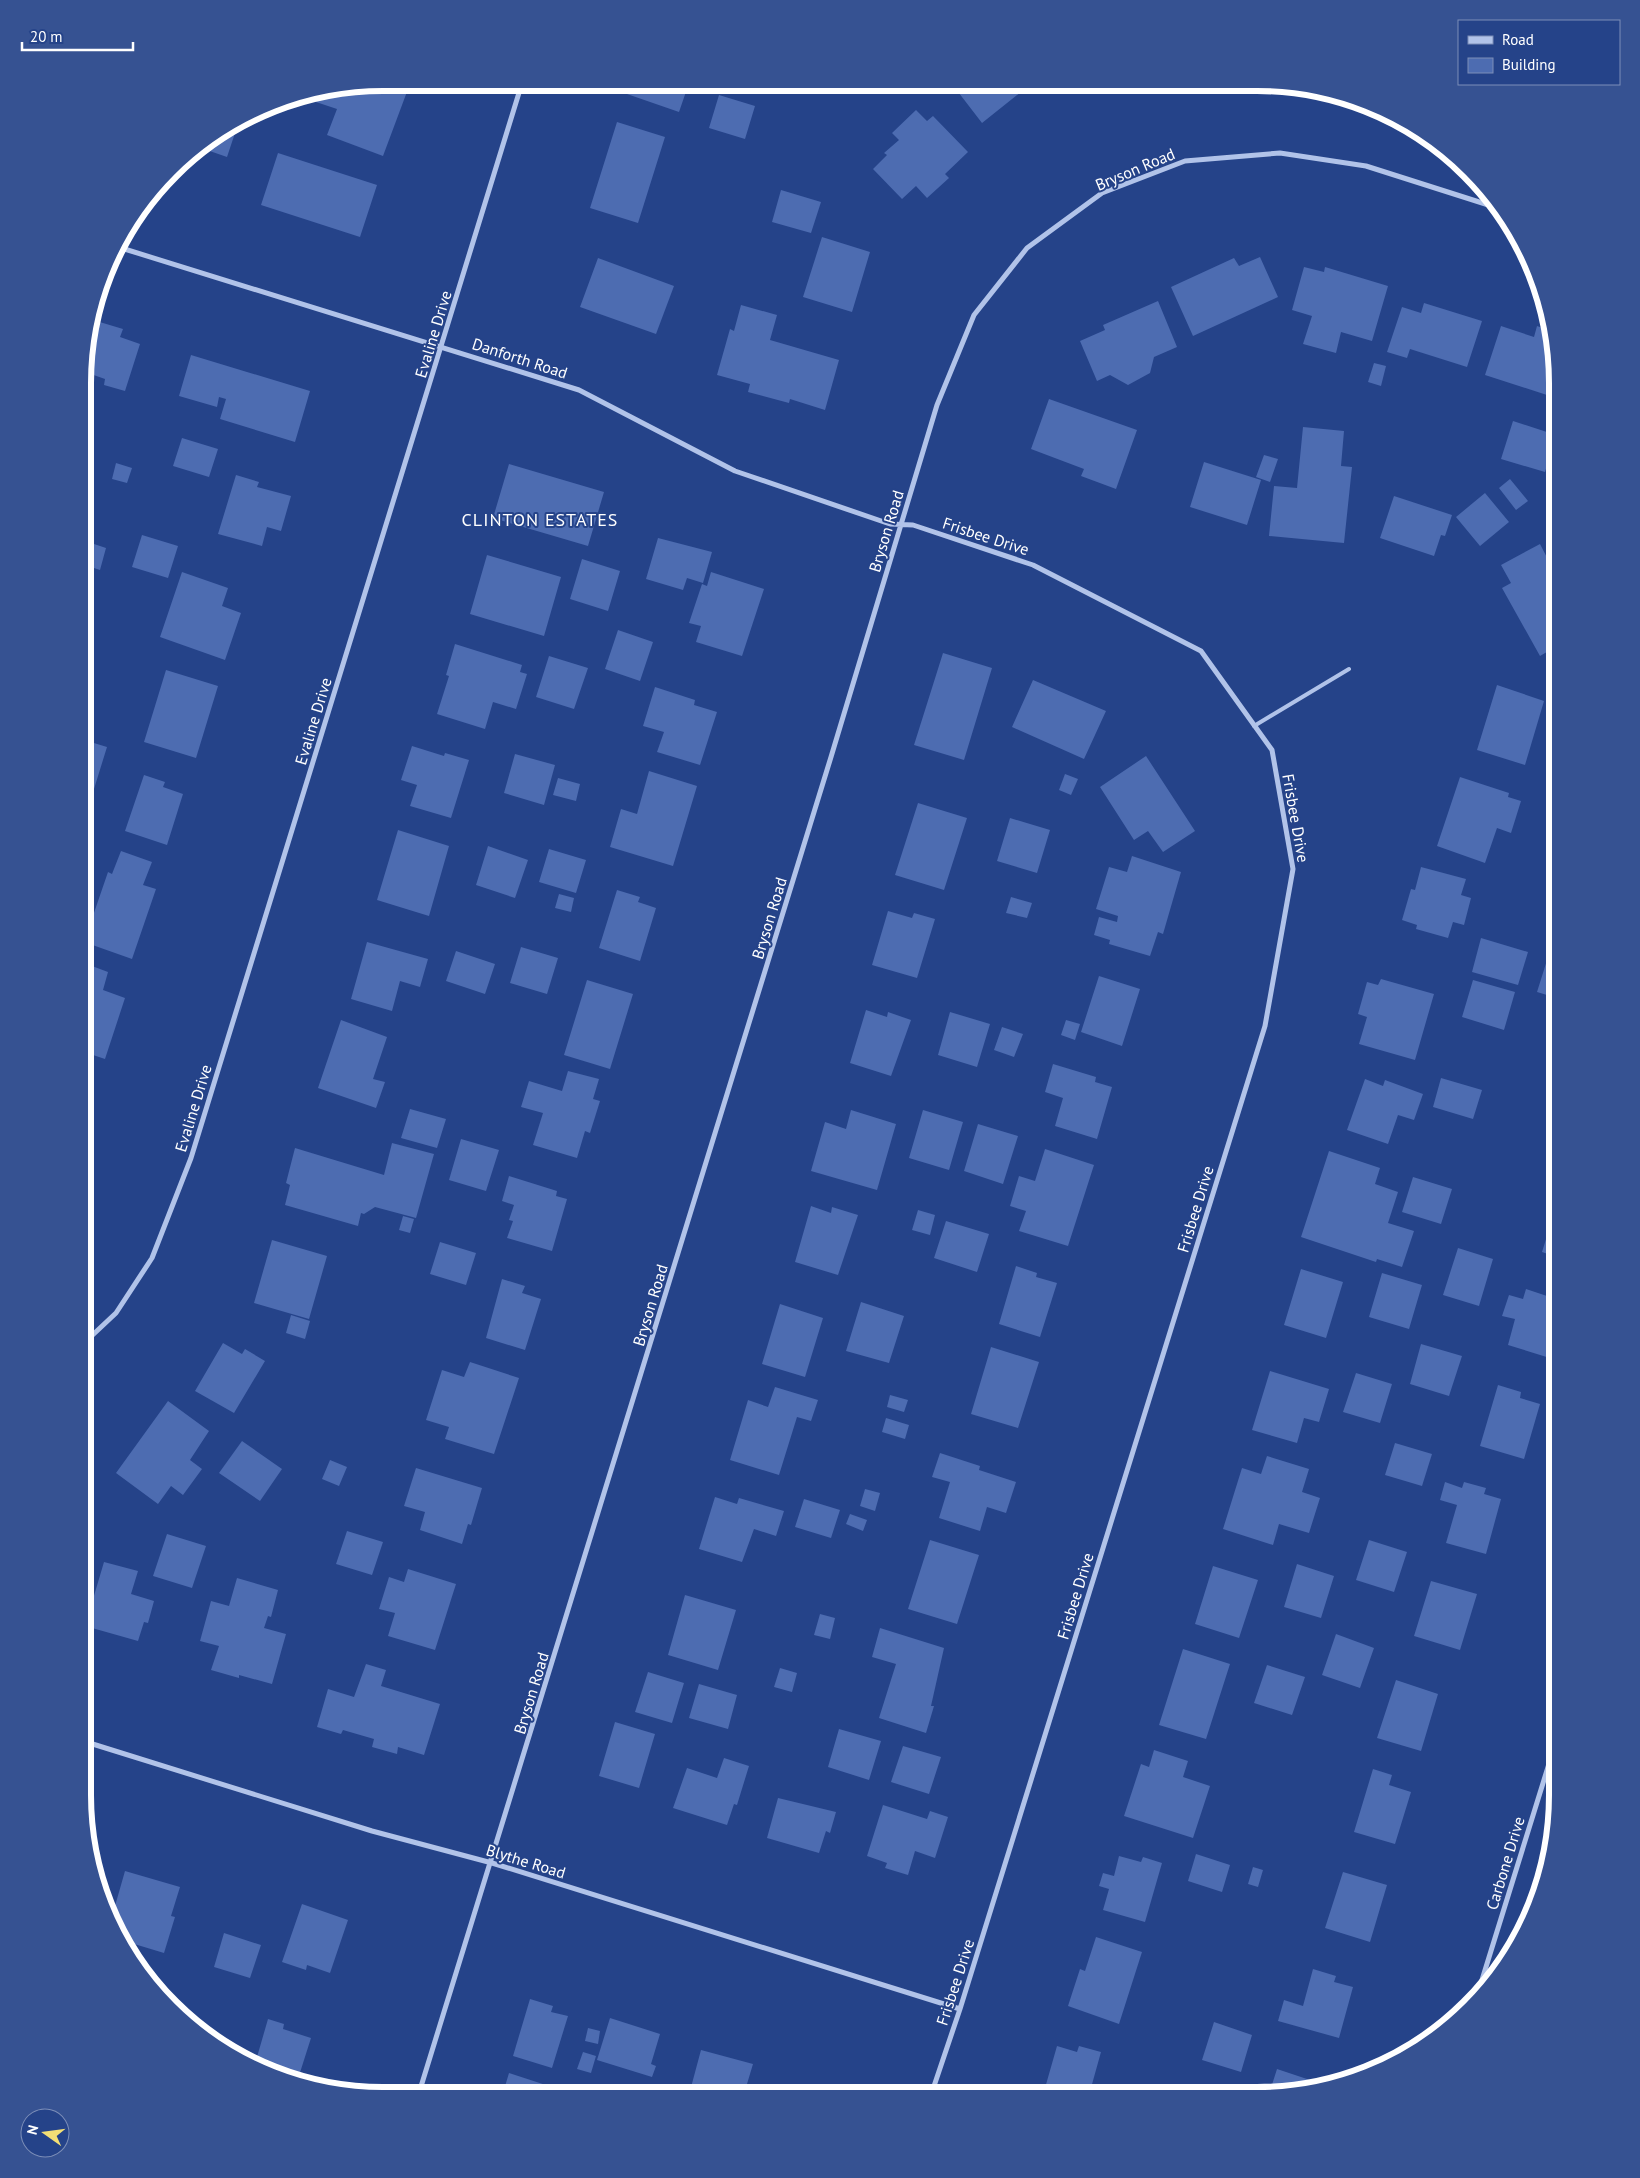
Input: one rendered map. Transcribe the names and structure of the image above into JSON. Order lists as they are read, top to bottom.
{
  "streets": {
    "street": [
      "Bryson Road",
      "Evaline Drive",
      "Danforth Road",
      "Frisbee Drive",
      "Blythe Road",
      "Carbone Drive"
    ]
  },
  "crossings": [
    ["Bryson Road", "Danforth Road"],
    ["Bryson Road", "Frisbee Drive"],
    ["Bryson Road", "Blythe Road"],
    ["Evaline Drive", "Danforth Road"],
    ["Danforth Road", "Frisbee Drive"],
    ["Frisbee Drive", "Blythe Road"]
  ],
  "districts": ["CLINTON ESTATES"],
  "legend": ["Road", "Building"],
  "scale_bar": "20 m",
  "north": "left"
}
